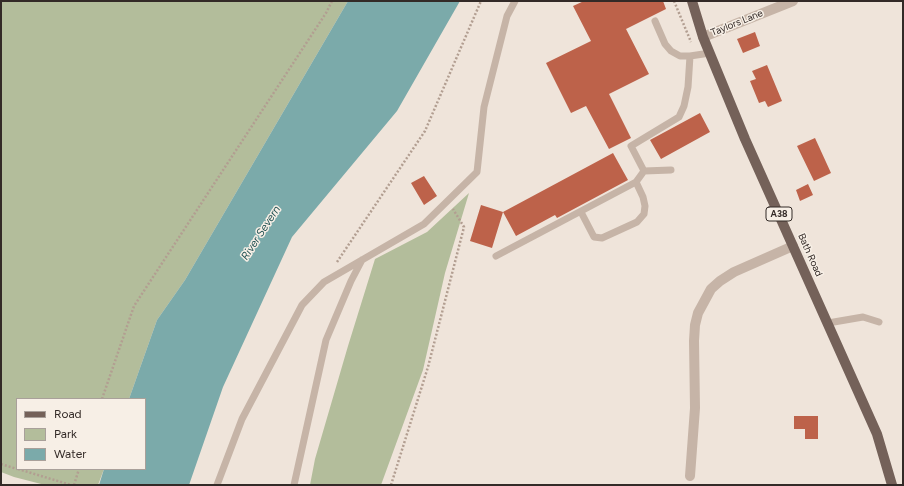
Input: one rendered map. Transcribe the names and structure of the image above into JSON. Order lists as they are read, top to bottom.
{
  "streets": {
    "main road": ["A38", "Bath Road"],
    "street": ["Taylors Lane"]
  },
  "crossings": [
    ["Taylors Lane", "A38"],
    ["Taylors Lane", "Bath Road"],
    ["A38", "Bath Road"]
  ],
  "water": ["River Severn"],
  "legend": ["Road", "Park", "Water"]
}
